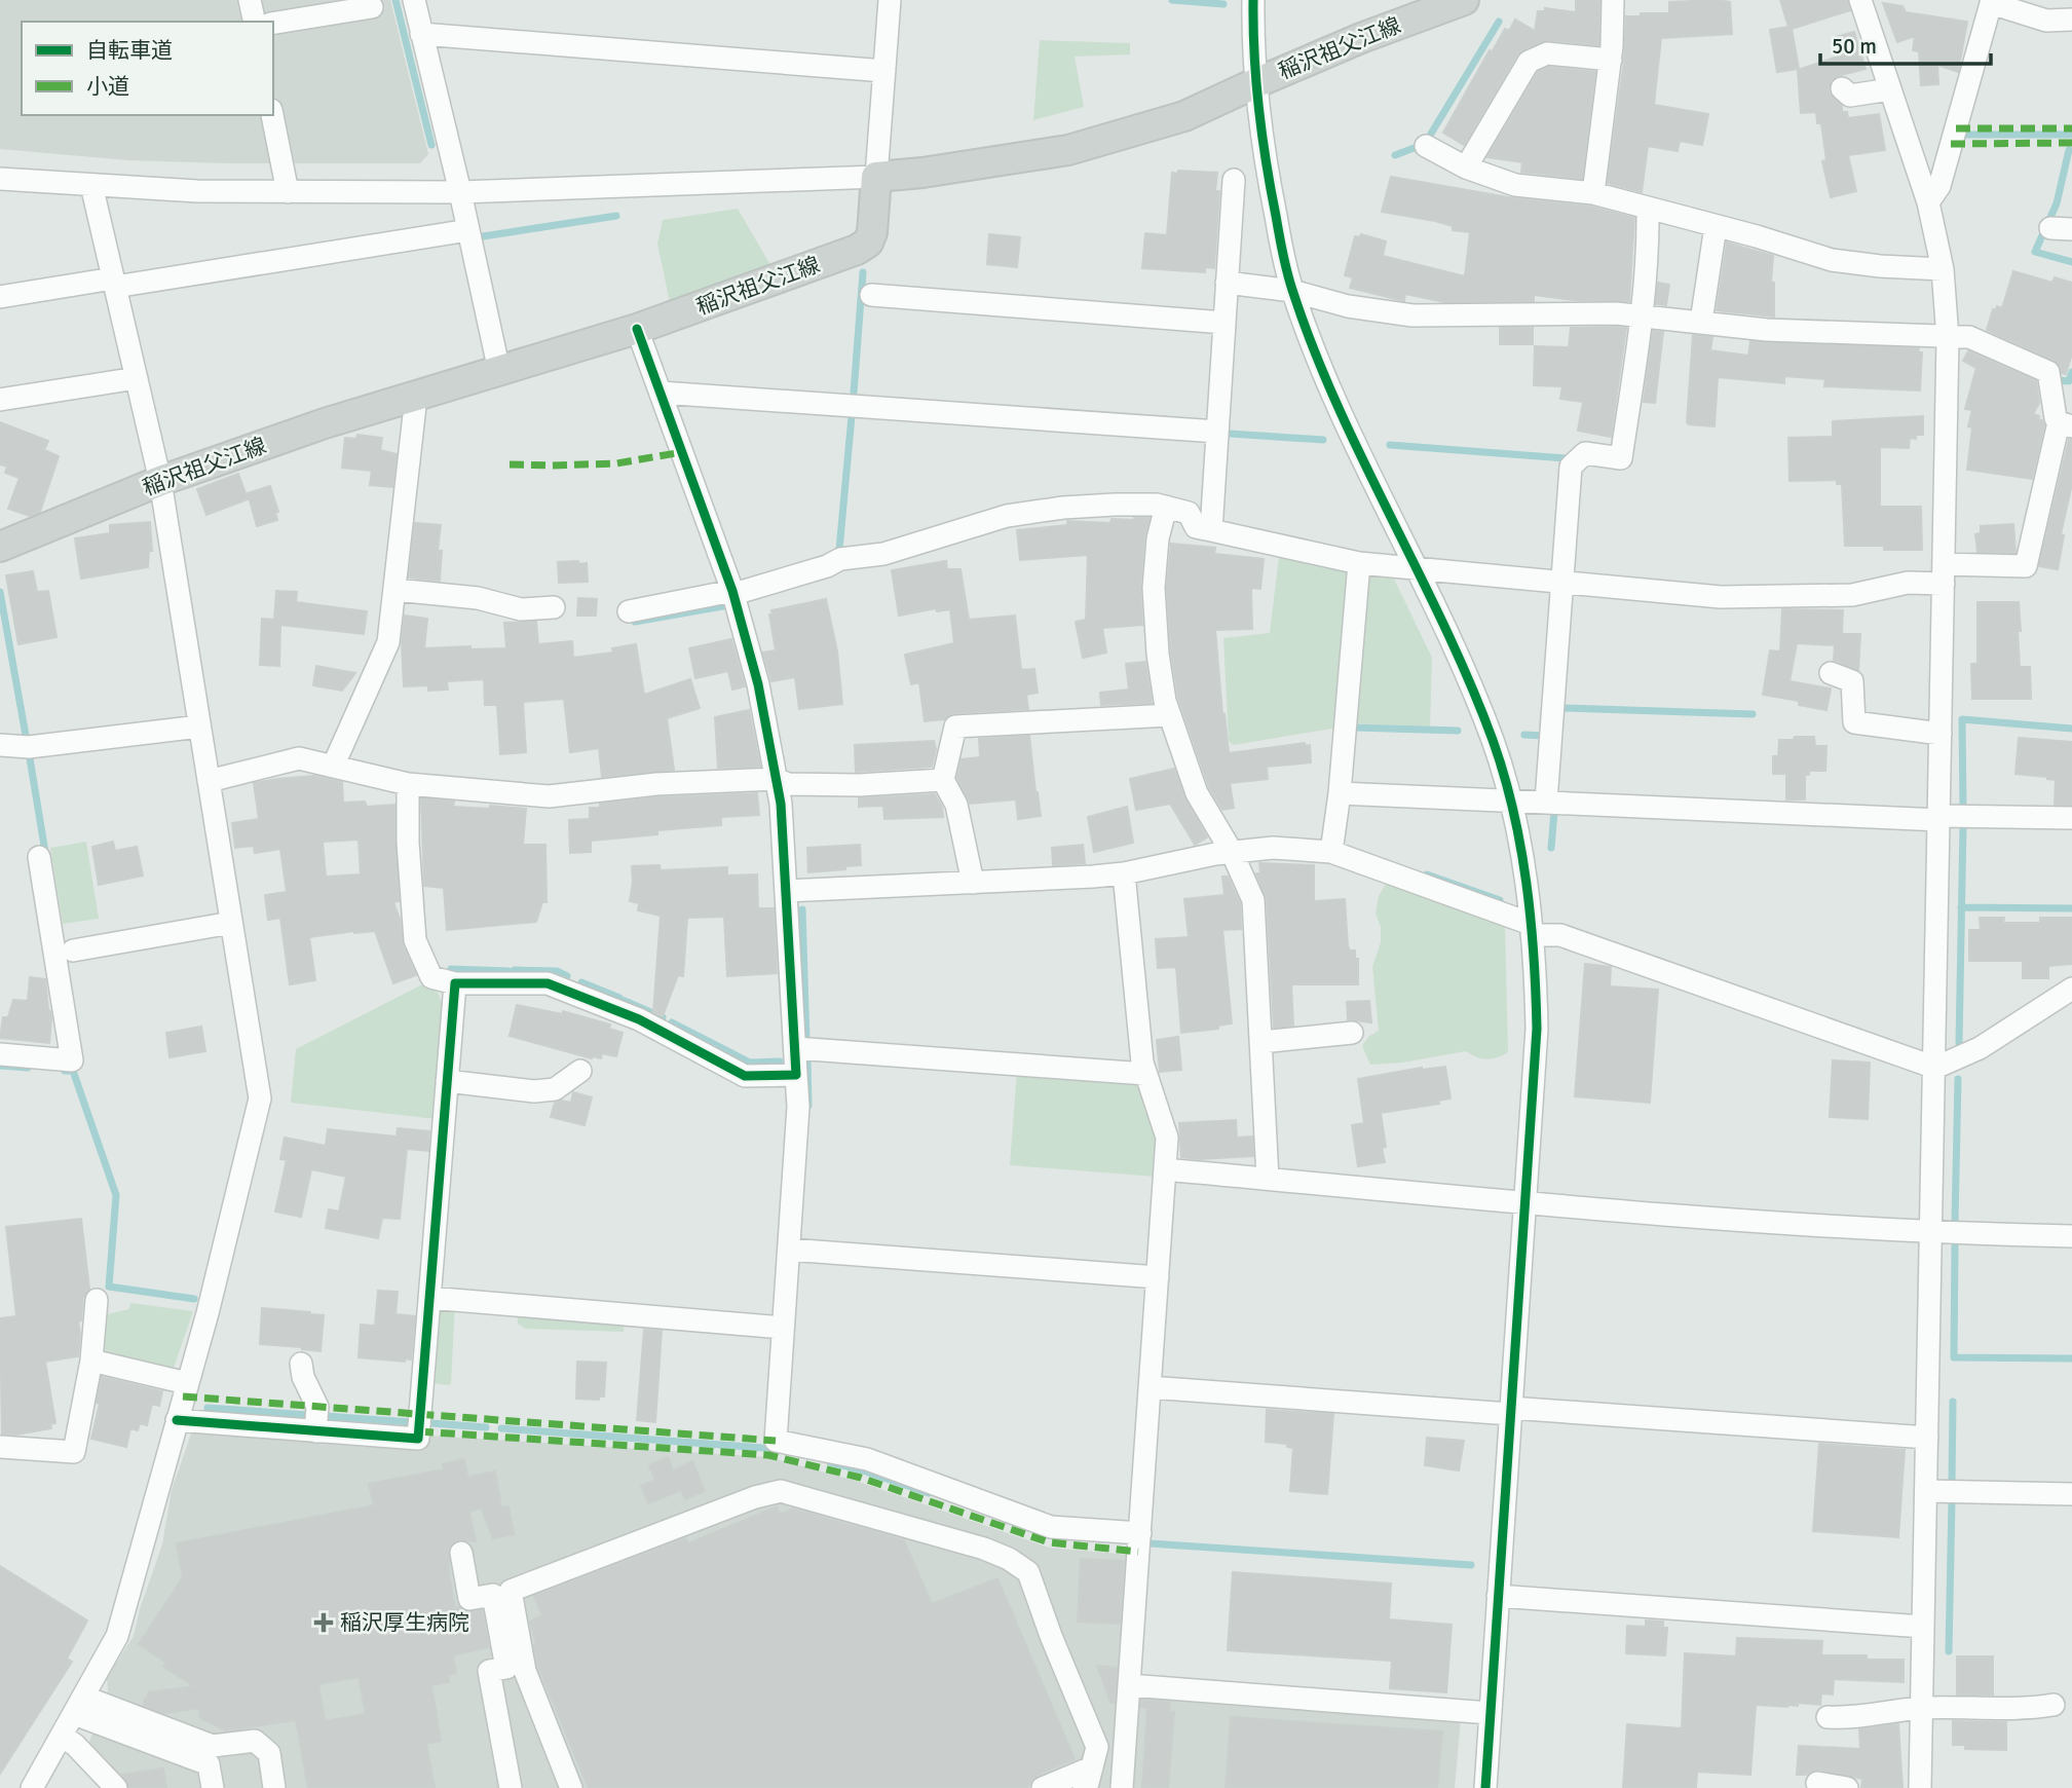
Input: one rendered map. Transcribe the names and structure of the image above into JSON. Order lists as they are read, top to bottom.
{
  "streets": {
    "main road": ["稲沢祖父江線"]
  },
  "places": {
    "health": ["稲沢厚生病院"]
  },
  "legend": ["自転車道", "小道"],
  "scale_bar": "50 m"
}
